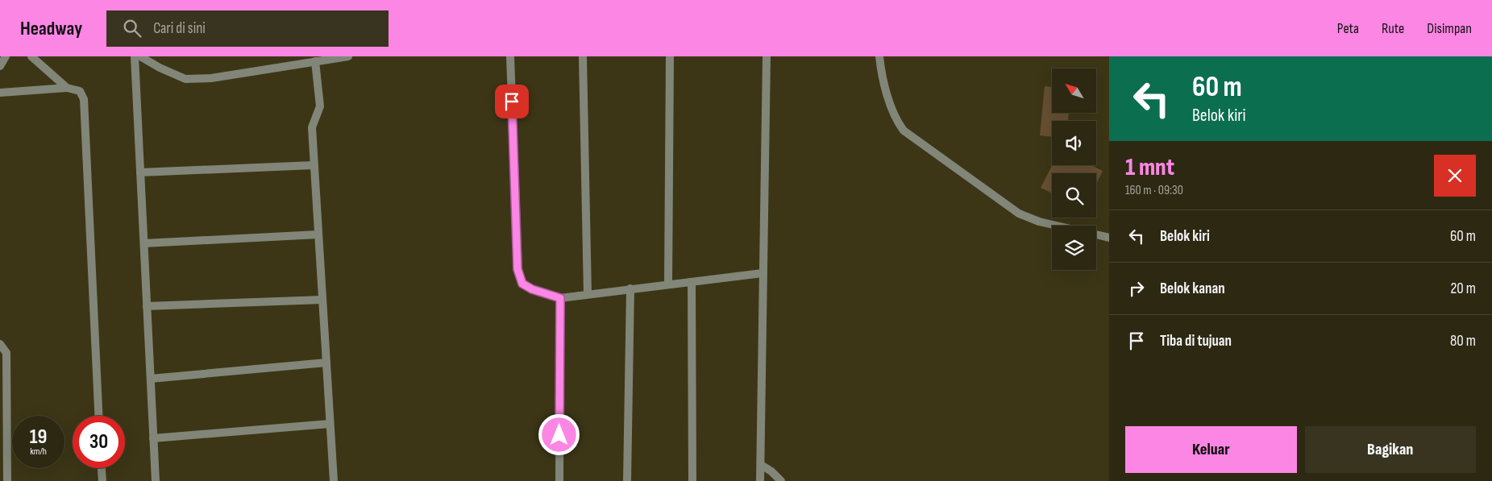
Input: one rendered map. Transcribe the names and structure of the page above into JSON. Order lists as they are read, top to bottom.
{
  "north": "top left",
  "page": {
    "header": "Headway",
    "search": "Cari di sini",
    "nav": ["Peta", "Rute", "Disimpan"],
    "turn": ["60 m", "Belok kiri"],
    "heading": ["1 mnt", "160 m · 09:30"],
    "list": [
      {
        "name": "Belok kiri",
        "value": "60 m"
      },
      {
        "name": "Belok kanan",
        "value": "20 m"
      },
      {
        "name": "Tiba di tujuan",
        "value": "80 m"
      }
    ],
    "speed": "19 km/h",
    "limit": "30",
    "buttons": ["Keluar", "Bagikan"]
  }
}
